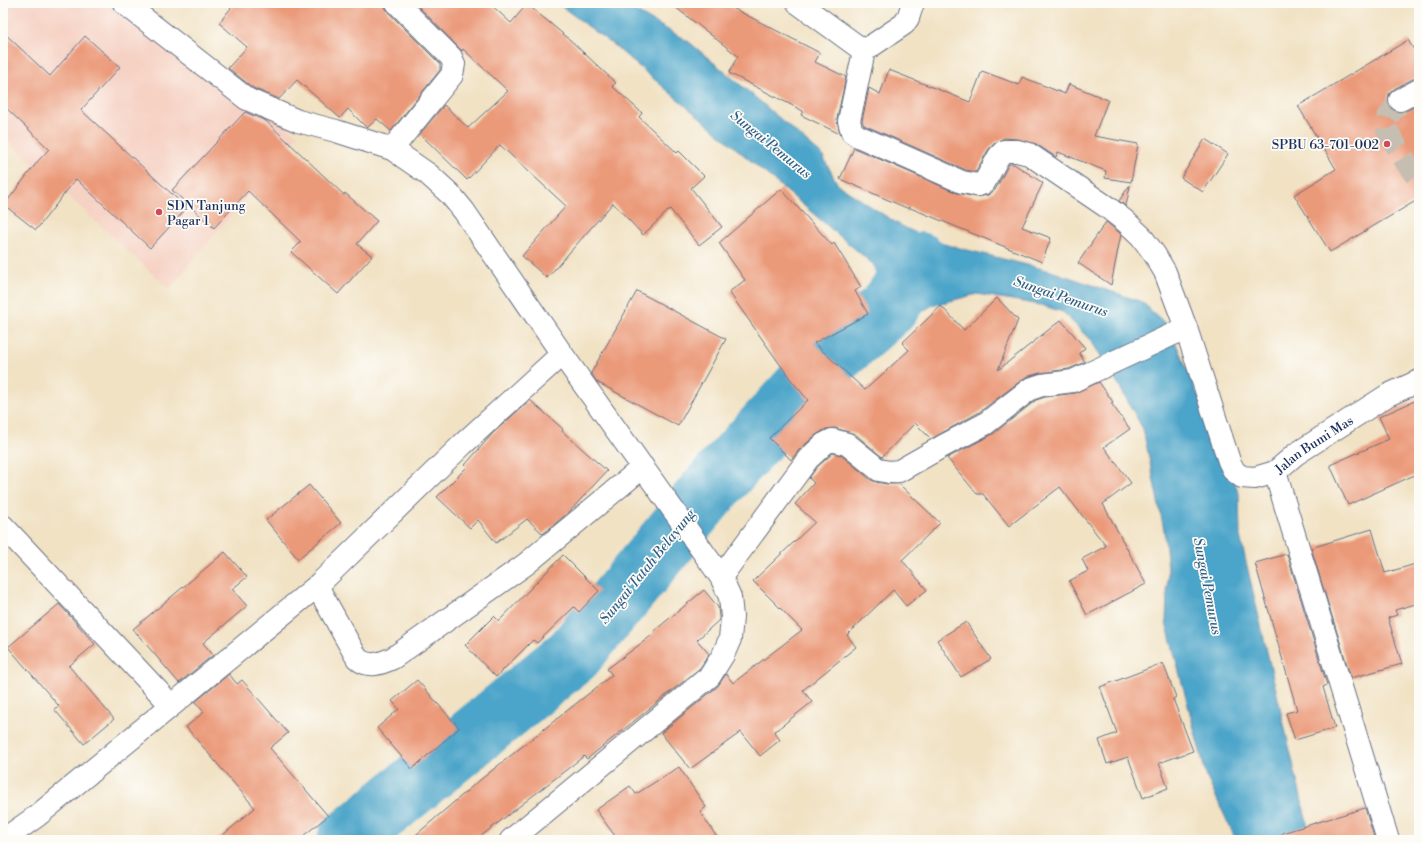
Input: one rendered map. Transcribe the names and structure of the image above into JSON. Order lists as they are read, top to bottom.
{
  "streets": {
    "street": ["Jalan Bumi Mas"]
  },
  "water": ["Sungai Pemurus", "Sungai Tatah Belayung"],
  "places": ["SPBU 63-701-002", "SDN Tanjung Pagar 1"]
}
